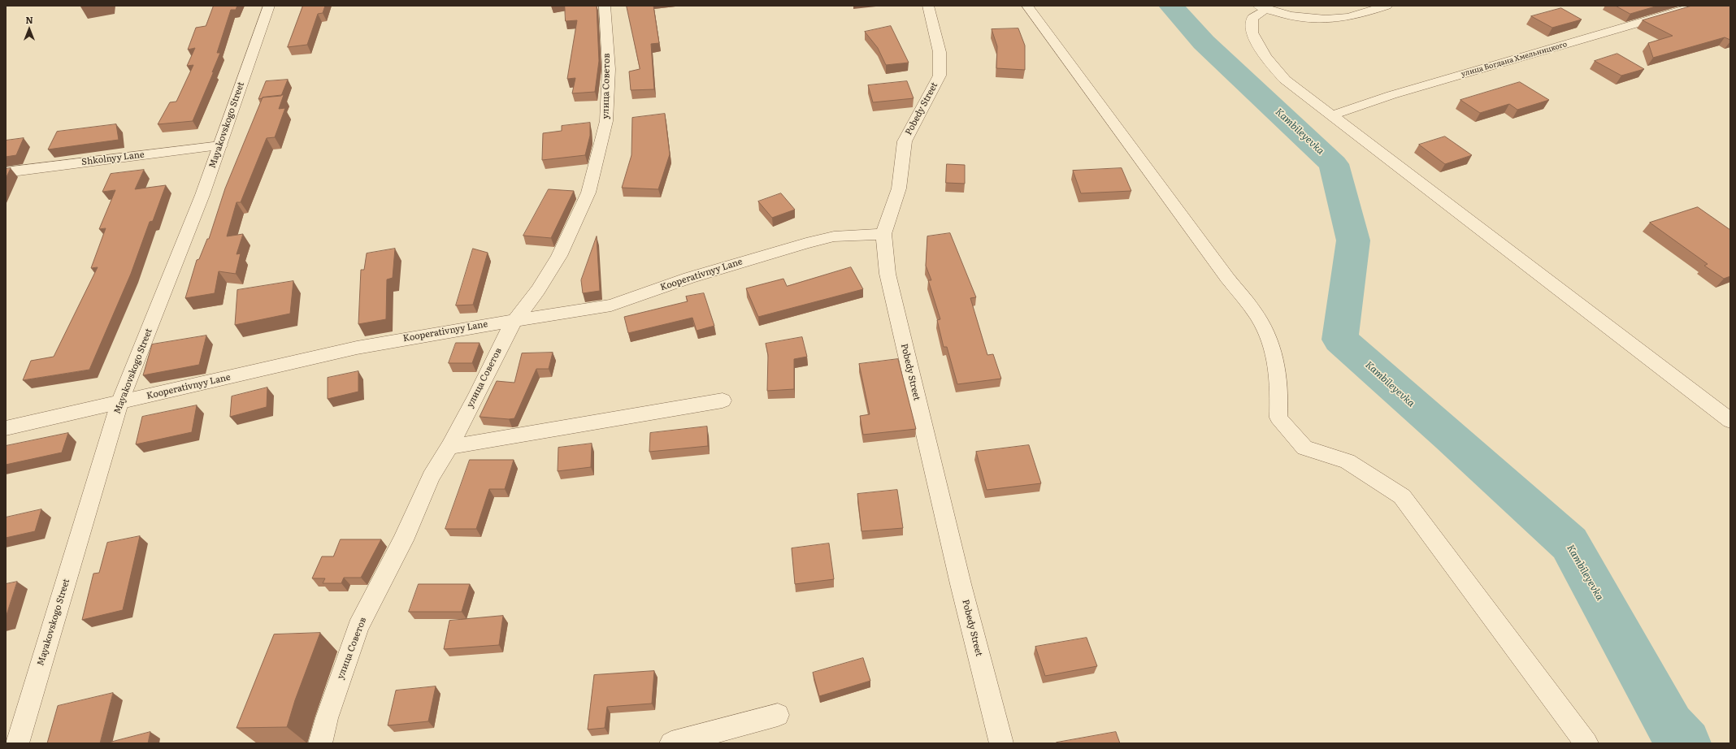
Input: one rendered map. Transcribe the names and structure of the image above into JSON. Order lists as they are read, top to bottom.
{
  "streets": {
    "street": [
      "улица Богдана Хмельницкого",
      "улица Советов",
      "Pobedy Street",
      "Mayakovskogo Street",
      "Shkolnyy Lane",
      "Kooperativnyy Lane"
    ]
  },
  "crossings": [
    ["улица Советов", "Kooperativnyy Lane"],
    ["Pobedy Street", "Kooperativnyy Lane"],
    ["Mayakovskogo Street", "Shkolnyy Lane"],
    ["Mayakovskogo Street", "Kooperativnyy Lane"]
  ],
  "water": ["Kambileyevka"],
  "north": "top"
}
